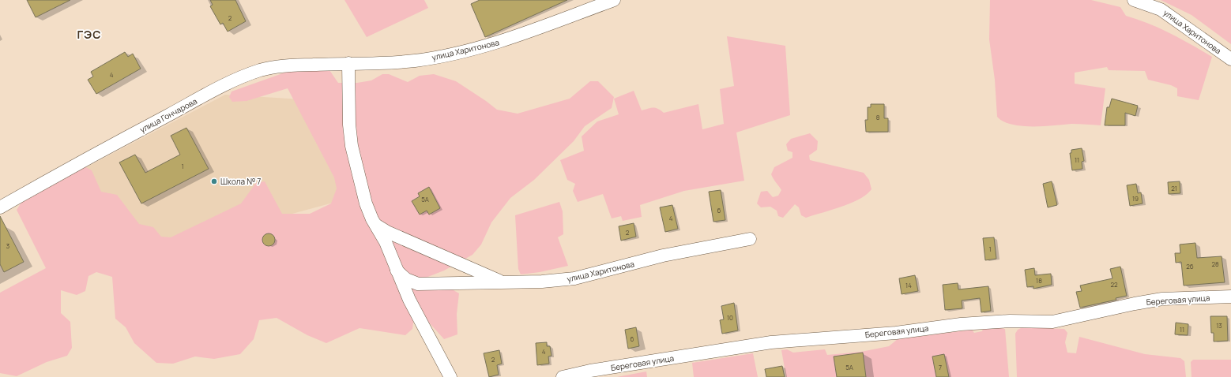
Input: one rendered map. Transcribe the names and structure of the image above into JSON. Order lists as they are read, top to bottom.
{
  "streets": {
    "street": ["улица Харитонова", "улица Гончарова", "Береговая улица"]
  },
  "crossings": [
    ["улица Харитонова", "улица Гончарова"]
  ],
  "districts": ["ГЭС"],
  "places": ["Школа № 7"],
  "house_numbers": [
    "2",
    "4",
    "8",
    "11",
    "1",
    "21",
    "19",
    "5А",
    "6",
    "4",
    "2",
    "3",
    "1",
    "28",
    "26",
    "18",
    "22",
    "14",
    "10",
    "13",
    "11",
    "6",
    "4",
    "2",
    "5А",
    "7"
  ]
}
